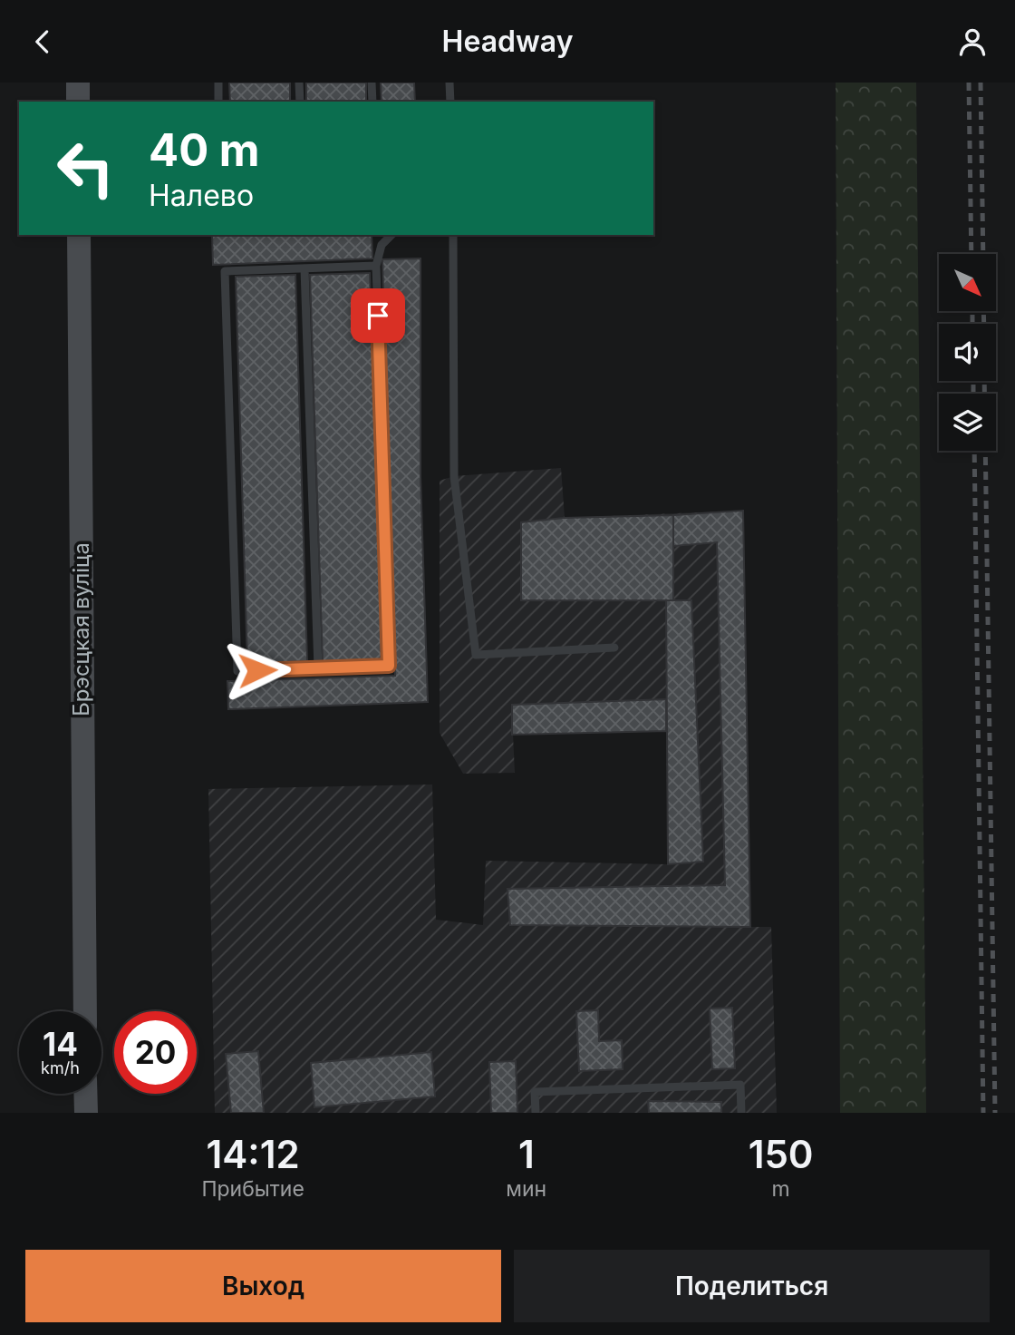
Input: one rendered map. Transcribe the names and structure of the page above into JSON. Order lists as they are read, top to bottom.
{
  "streets": {
    "main road": ["Брэсцкая вуліца"]
  },
  "north": "bottom right",
  "page": {
    "header": "Headway",
    "turn": ["40 m", "Налево"],
    "speed": "14 km/h",
    "limit": "20",
    "eta": [
      "14:12",
      "Прибытие",
      "1",
      "мин",
      "150",
      "m"
    ],
    "buttons": ["Выход", "Поделиться"]
  }
}
